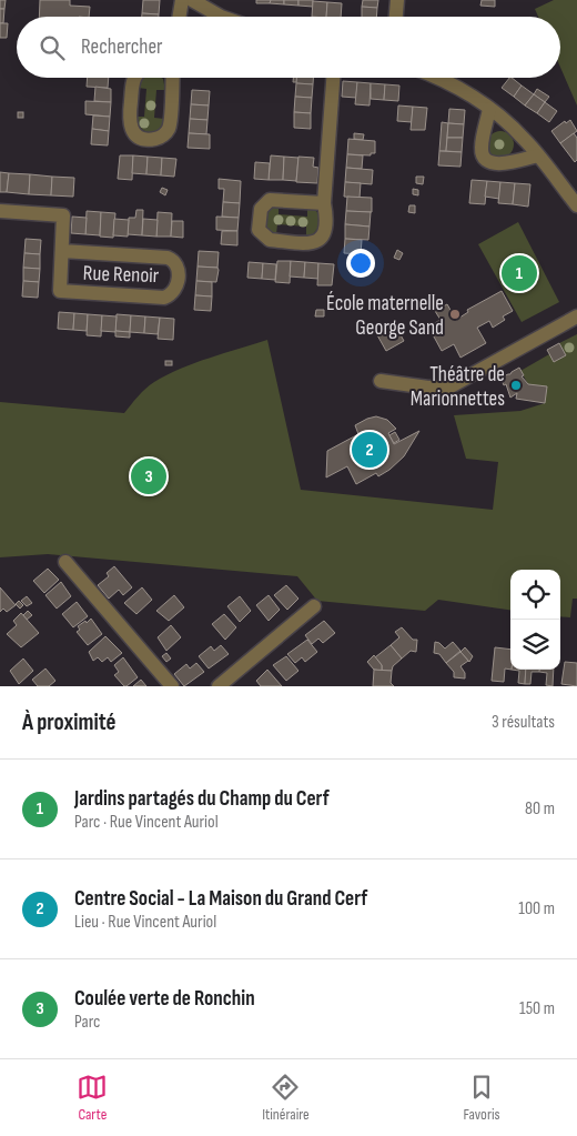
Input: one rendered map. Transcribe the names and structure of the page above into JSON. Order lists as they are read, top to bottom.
{
  "streets": {
    "street": ["Rue Renoir"]
  },
  "places": ["École maternelle George Sand", "Théâtre de Marionnettes"],
  "page": {
    "search": "Rechercher",
    "pins": ["1", "2", "3"],
    "heading": ["À proximité", "3 résultats"],
    "list": [
      {
        "mark": "1",
        "name": "Jardins partagés du Champ du Cerf",
        "note": "Parc · Rue Vincent Auriol",
        "value": "80 m"
      },
      {
        "mark": "2",
        "name": "Centre Social - La Maison du Grand Cerf",
        "note": "Lieu · Rue Vincent Auriol",
        "value": "100 m"
      },
      {
        "mark": "3",
        "name": "Coulée verte de Ronchin",
        "note": "Parc",
        "value": "150 m"
      }
    ],
    "nav": ["Carte", "Itinéraire", "Favoris"]
  }
}
